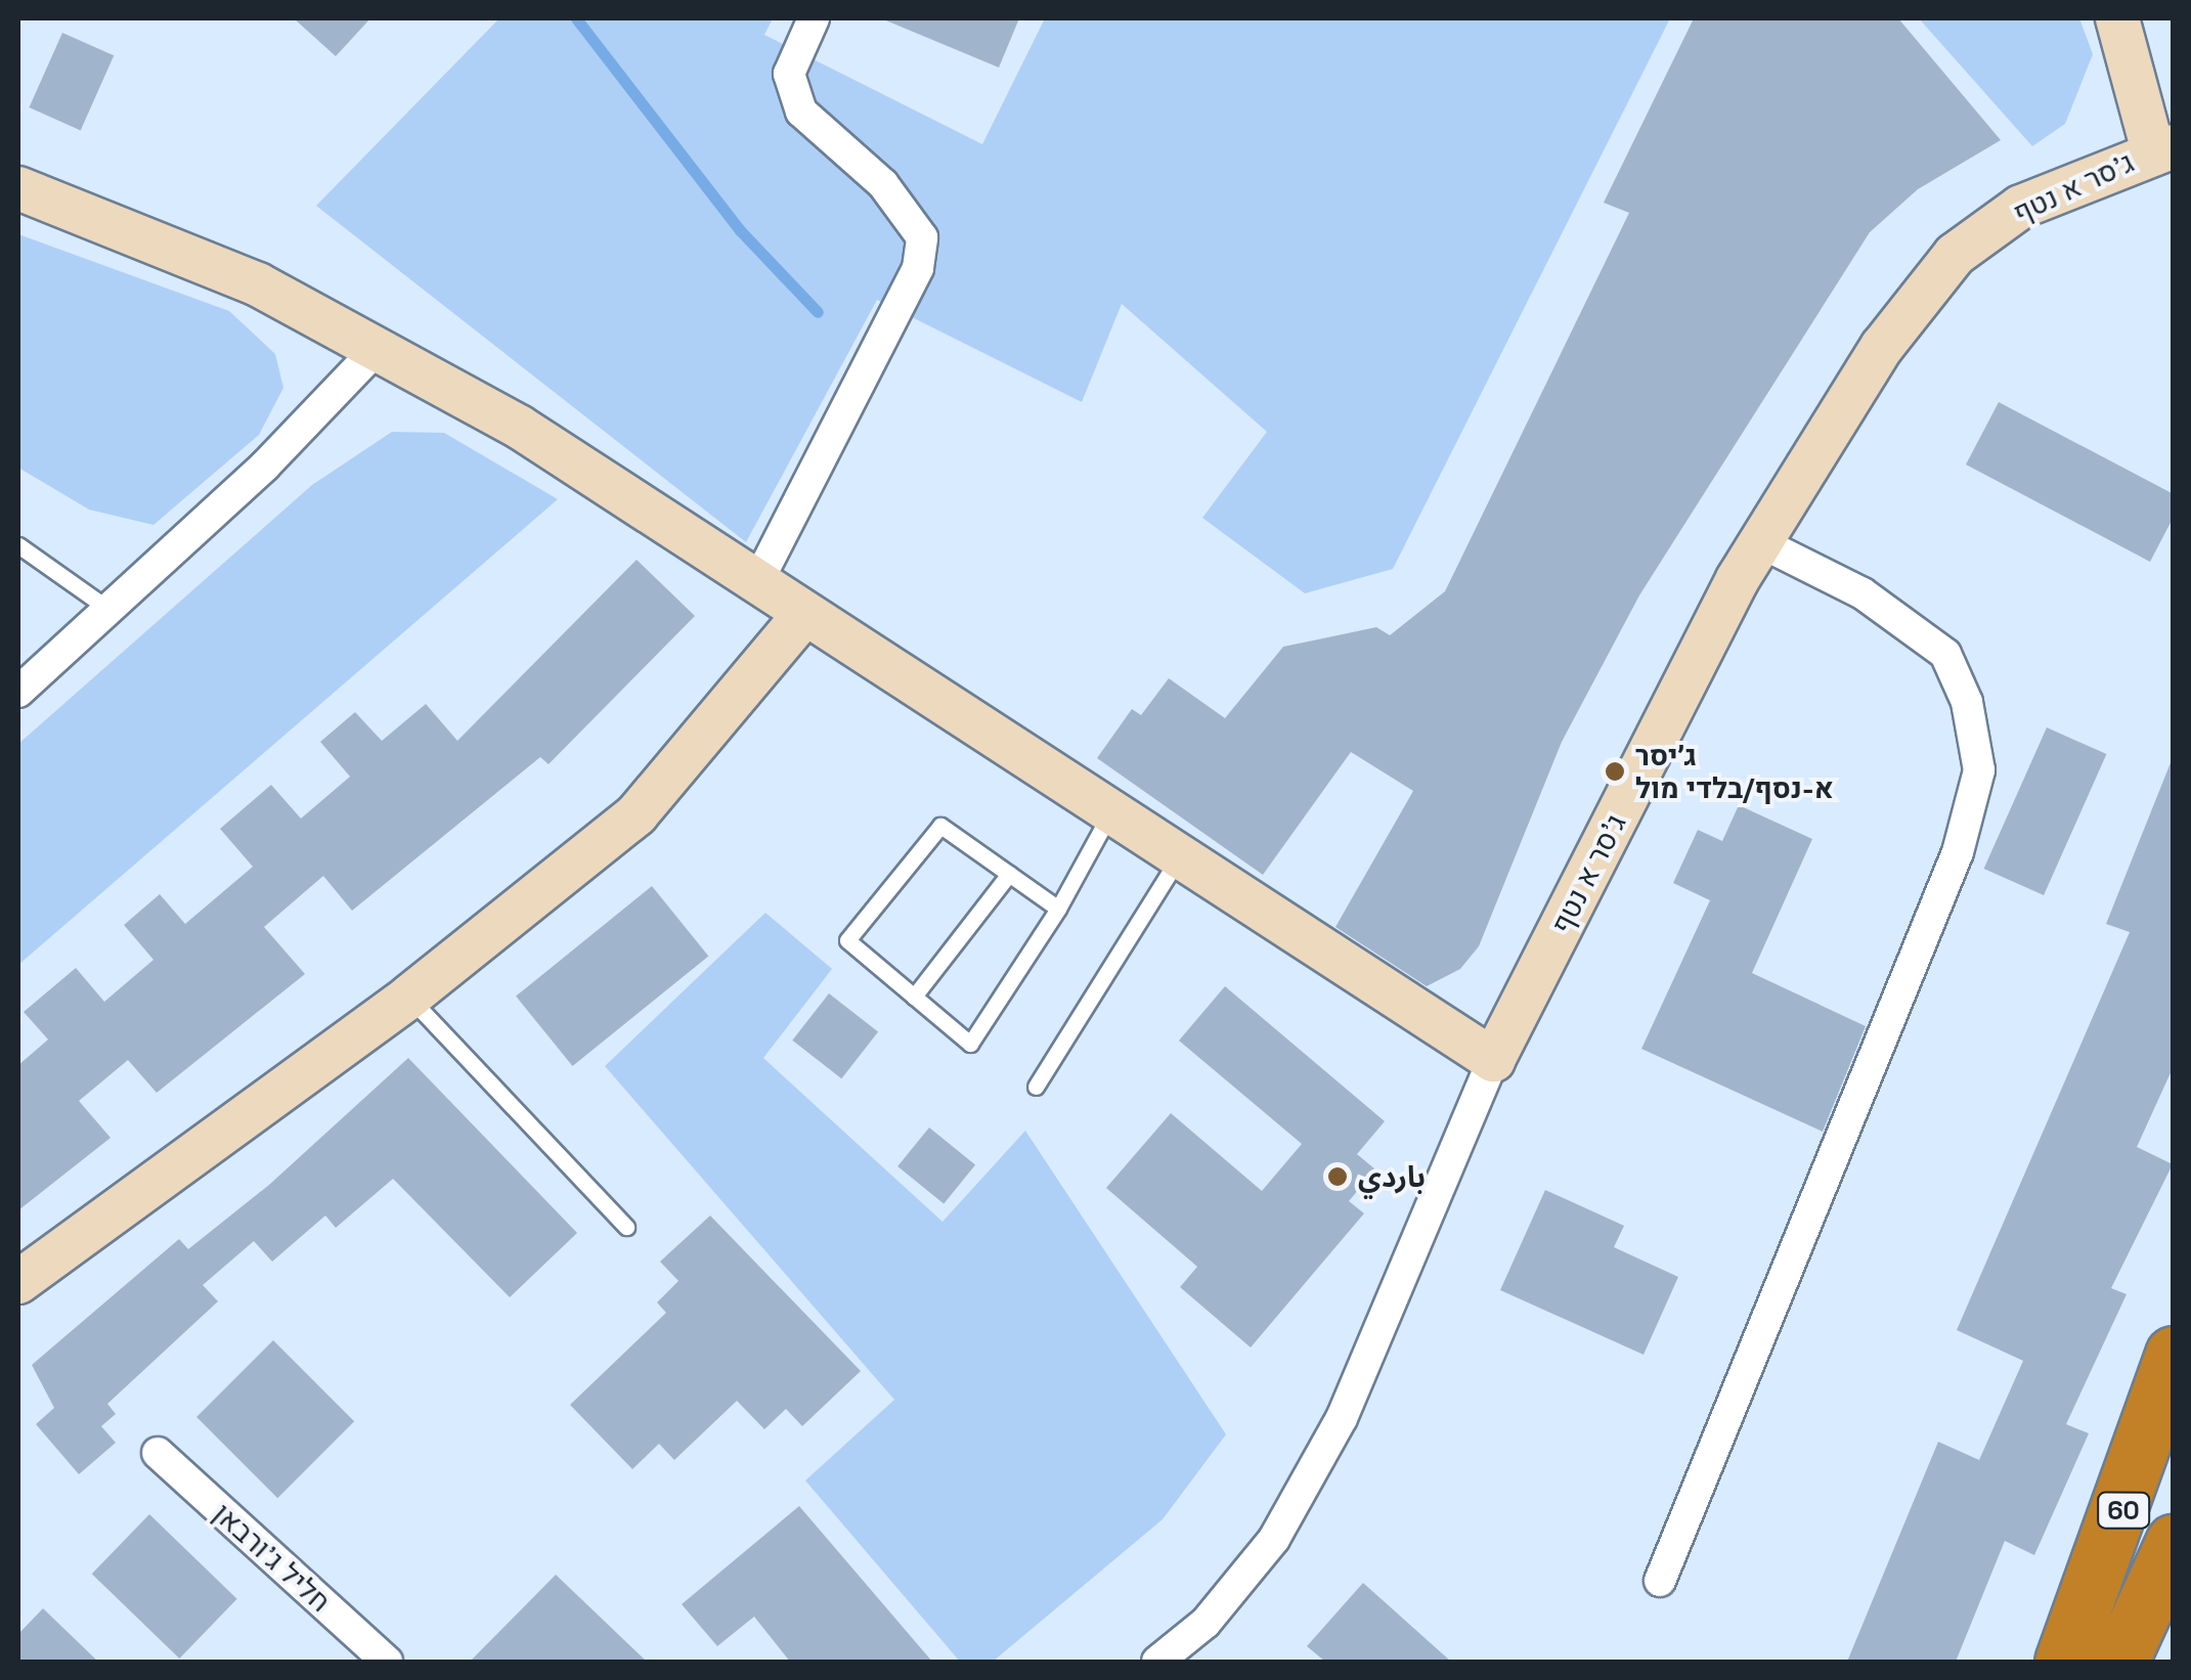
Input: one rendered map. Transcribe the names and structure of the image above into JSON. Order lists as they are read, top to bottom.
{
  "streets": {
    "highway": ["60"],
    "street": ["ג'סר א נטף", "חליל ג'ורבאן"]
  },
  "places": ["ג׳יסר א-נסף/בלדי מול", "باردي"]
}
